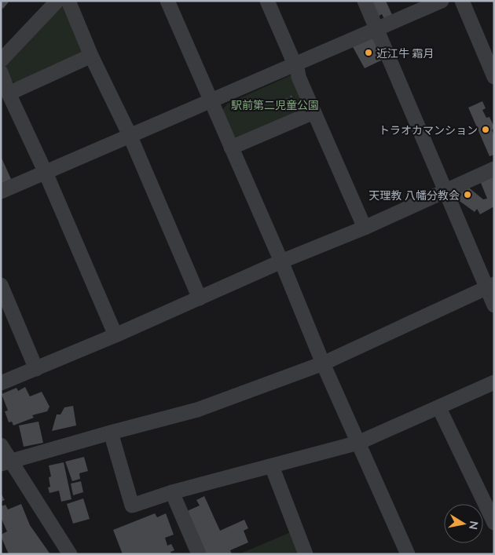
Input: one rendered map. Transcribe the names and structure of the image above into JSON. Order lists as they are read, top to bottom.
{
  "parks": ["駅前第二児童公園"],
  "places": ["近江牛 霜月", "トラオカマンション", "天理教 八幡分教会"],
  "north": "right"
}
